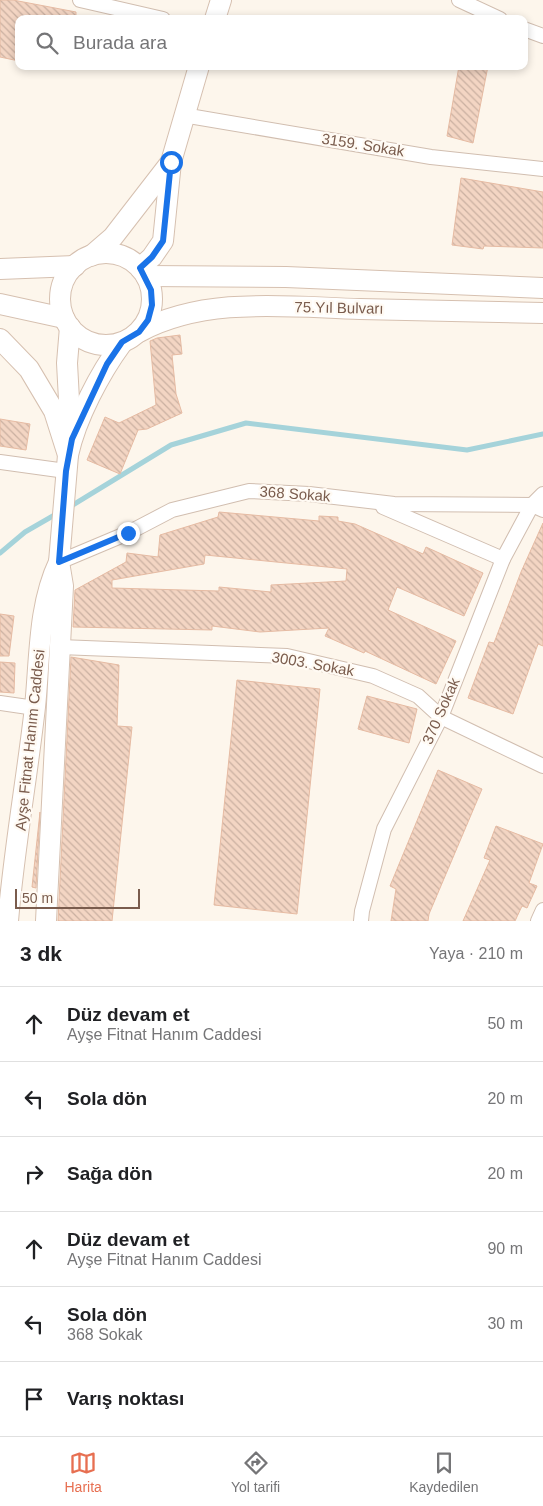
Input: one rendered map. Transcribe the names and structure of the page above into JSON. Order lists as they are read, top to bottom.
{
  "streets": {
    "main road": ["75.Yıl Bulvarı", "Ayşe Fitnat Hanım Caddesi"],
    "street": [
      "3159. Sokak",
      "368 Sokak",
      "3003. Sokak",
      "370 Sokak"
    ]
  },
  "crossings": [
    ["75.Yıl Bulvarı", "Ayşe Fitnat Hanım Caddesi"],
    ["368 Sokak", "370 Sokak"],
    ["368 Sokak", "Ayşe Fitnat Hanım Caddesi"],
    ["3003. Sokak", "370 Sokak"],
    ["3003. Sokak", "Ayşe Fitnat Hanım Caddesi"]
  ],
  "scale_bar": "50 m",
  "page": {
    "search": "Burada ara",
    "scale": "50 m",
    "heading": ["3 dk", "Yaya · 210 m"],
    "list": [
      ["Düz devam et", "Ayşe Fitnat Hanım Caddesi", "50 m"],
      ["Sola dön", "20 m"],
      ["Sağa dön", "20 m"],
      ["Düz devam et", "Ayşe Fitnat Hanım Caddesi", "90 m"],
      ["Sola dön", "368 Sokak", "30 m"],
      "Varış noktası"
    ],
    "nav": ["Harita", "Yol tarifi", "Kaydedilen"]
  }
}
